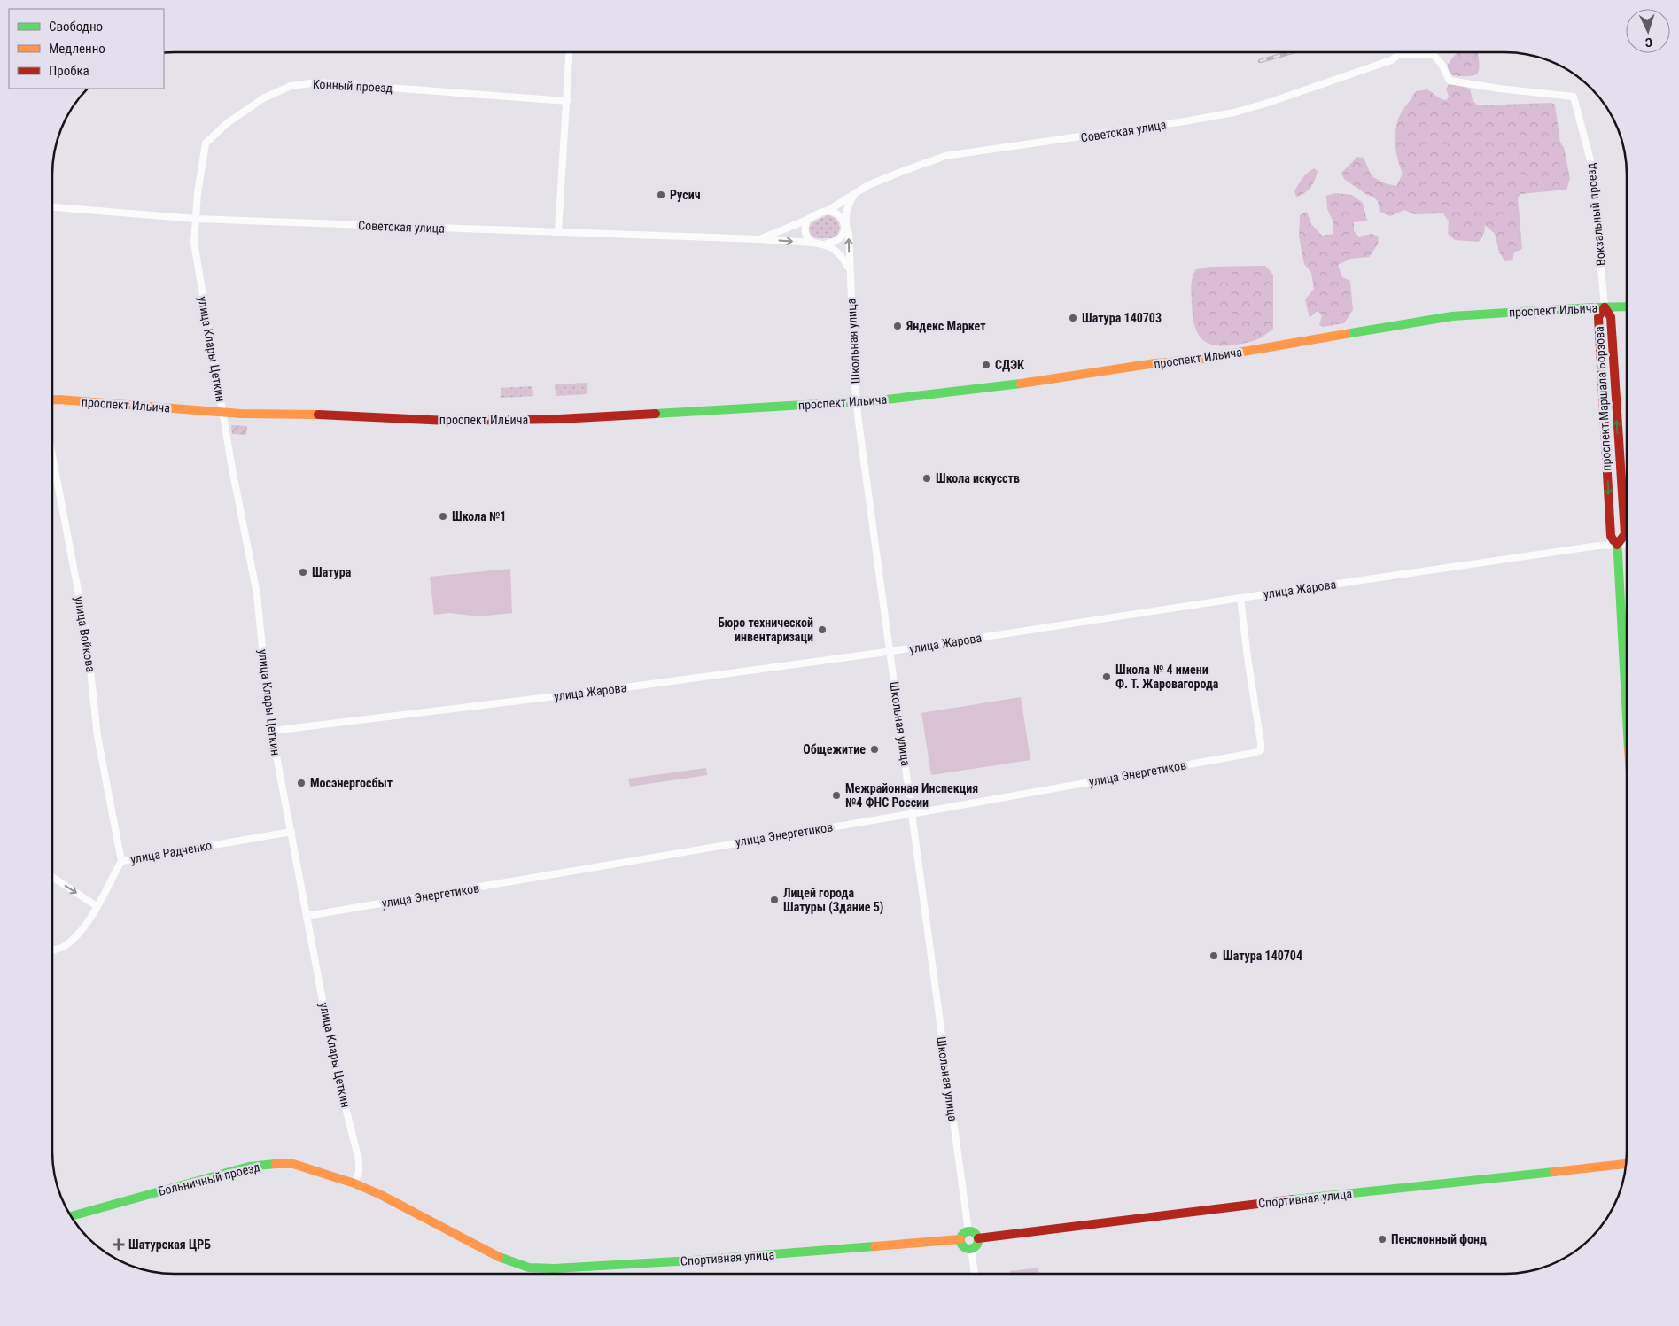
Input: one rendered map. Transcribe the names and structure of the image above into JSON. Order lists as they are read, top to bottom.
{
  "streets": {
    "street": [
      "Конный проезд",
      "Советская улица",
      "Вокзальный проезд",
      "проспект Ильича",
      "Школьная улица",
      "улица Клары Цеткин",
      "проспект Маршала Борзова",
      "улица Жарова",
      "улица Войкова",
      "улица Энергетиков",
      "улица Радченко",
      "Больничный проезд",
      "Спортивная улица"
    ]
  },
  "crossings": [
    ["Конный проезд", "Советская улица"],
    ["Конный проезд", "улица Клары Цеткин"],
    ["Советская улица", "Вокзальный проезд"],
    ["Советская улица", "Школьная улица"],
    ["Советская улица", "улица Клары Цеткин"],
    ["Вокзальный проезд", "проспект Ильича"],
    ["Вокзальный проезд", "проспект Маршала Борзова"],
    ["проспект Ильича", "Школьная улица"],
    ["проспект Ильича", "улица Клары Цеткин"],
    ["проспект Ильича", "проспект Маршала Борзова"],
    ["Школьная улица", "улица Жарова"],
    ["Школьная улица", "улица Энергетиков"],
    ["Школьная улица", "Спортивная улица"],
    ["улица Клары Цеткин", "улица Жарова"],
    ["улица Клары Цеткин", "улица Энергетиков"],
    ["улица Клары Цеткин", "улица Радченко"],
    ["улица Клары Цеткин", "Больничный проезд"],
    ["улица Клары Цеткин", "Спортивная улица"],
    ["проспект Маршала Борзова", "улица Жарова"],
    ["улица Жарова", "улица Энергетиков"],
    ["улица Войкова", "улица Радченко"],
    ["Больничный проезд", "Спортивная улица"]
  ],
  "places": {
    "other": [
      "Русич",
      "Шатура 140703",
      "Яндекс Маркет",
      "СДЭК",
      "Школа искусств",
      "Школа №1",
      "Шатура",
      "Бюро технической инвентаризаци",
      "Школа № 4 имени Ф. Т. Жаровагорода",
      "Общежитие",
      "Мосэнергосбыт",
      "Межрайонная Инспекция №4 ФНС России",
      "Лицей города Шатуры (Здание 5)",
      "Шатура 140704",
      "Пенсионный фонд"
    ],
    "health": ["Шатурская ЦРБ"]
  },
  "legend": ["Свободно", "Медленно", "Пробка"],
  "north": "bottom"
}
